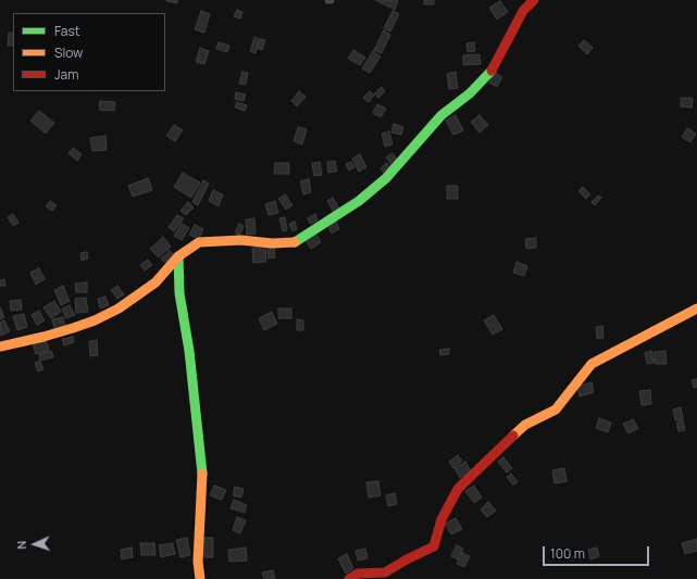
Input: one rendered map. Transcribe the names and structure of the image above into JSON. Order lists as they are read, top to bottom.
{
  "legend": ["Fast", "Slow", "Jam"],
  "scale_bar": "100 m",
  "north": "left"
}
